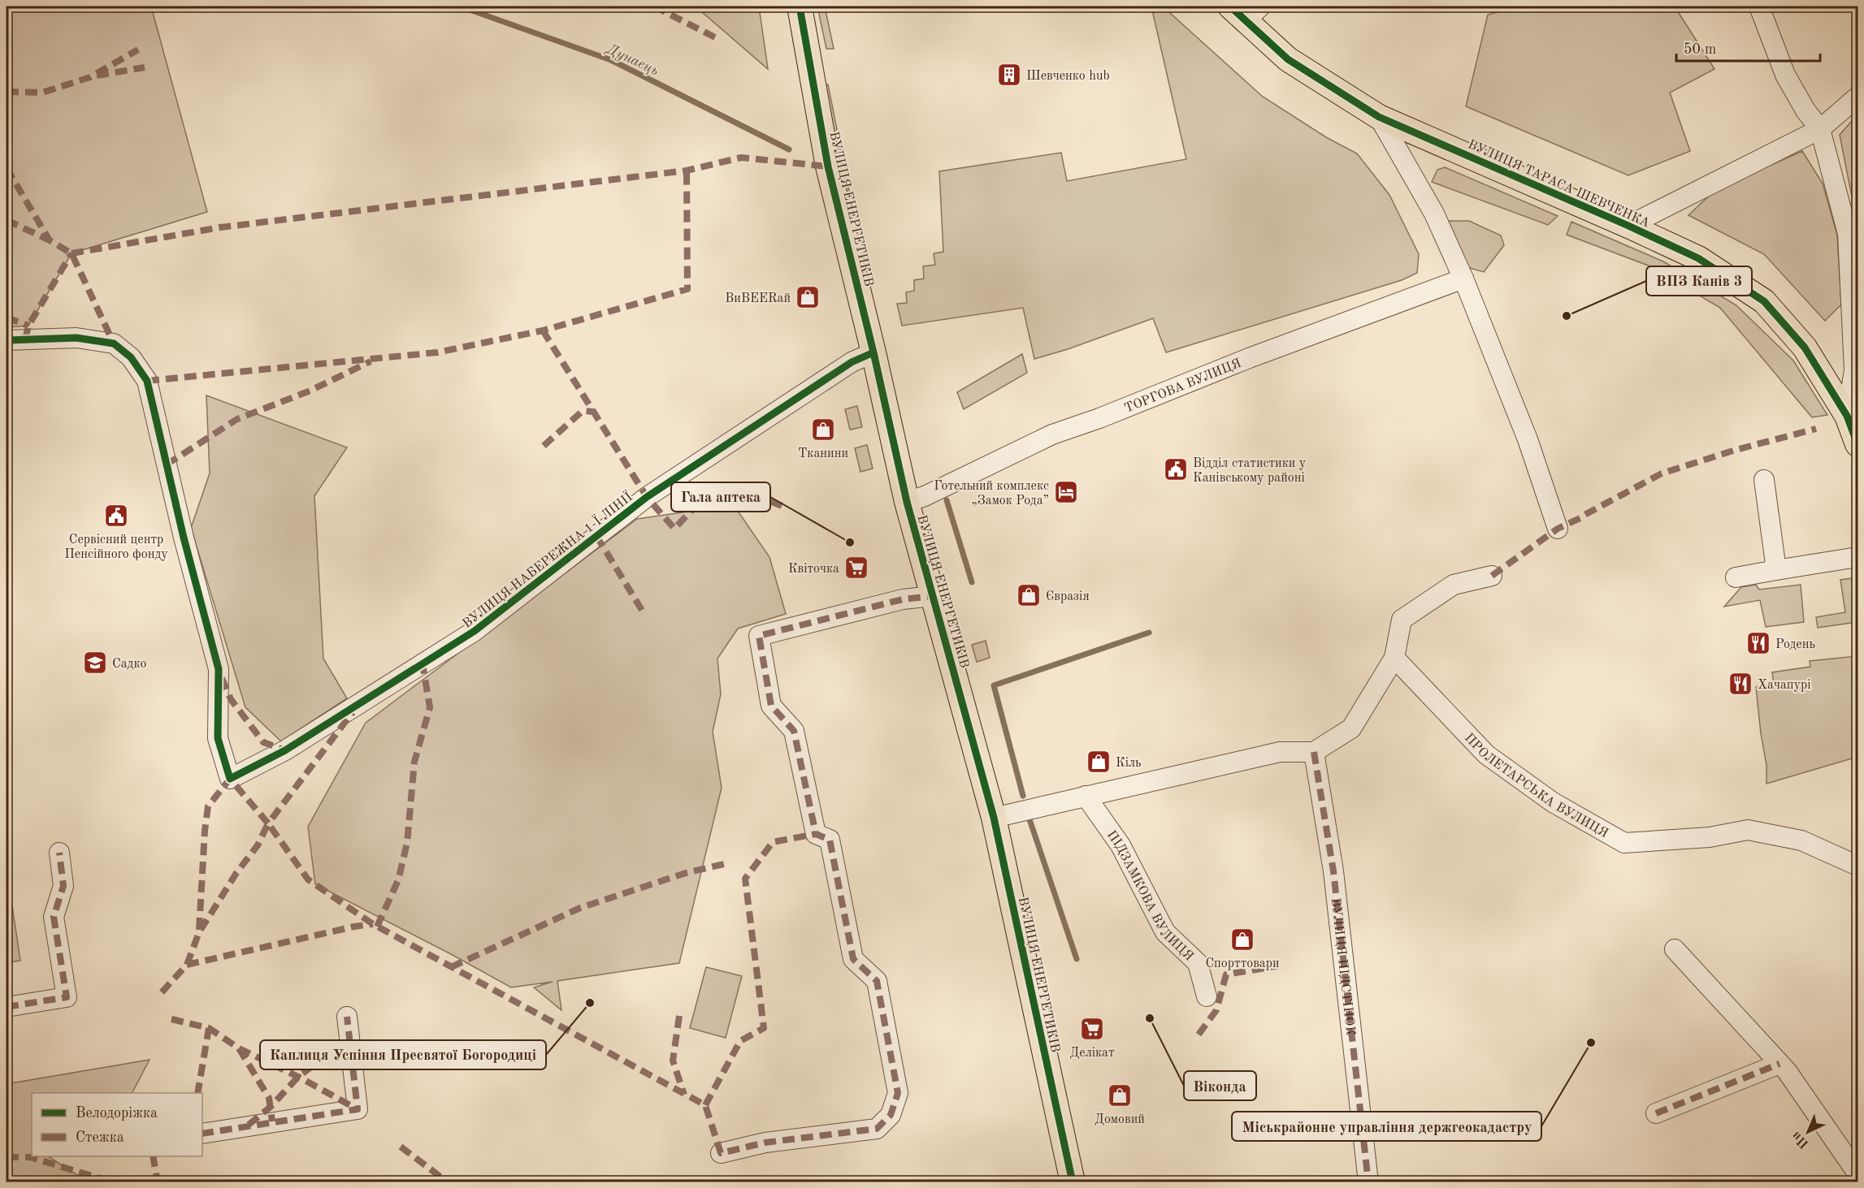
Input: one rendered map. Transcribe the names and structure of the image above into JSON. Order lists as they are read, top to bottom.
{
  "streets": {
    "main road": ["ВУЛИЦЯ ТАРАСА ШЕВЧЕНКА", "ВУЛИЦЯ ЕНЕРГЕТИКІВ"],
    "street": [
      "ТОРГОВА ВУЛИЦЯ",
      "ВУЛИЦЯ НАБЕРЕЖНА 1-Ї ЛІНІЇ",
      "ПРОЛЕТАРСЬКА ВУЛИЦЯ",
      "ПІДЗАМКОВА ВУЛИЦЯ",
      "ВУЛИЦЯ ПІДСТІНОК"
    ]
  },
  "crossings": [
    ["ВУЛИЦЯ ТАРАСА ШЕВЧЕНКА", "ТОРГОВА ВУЛИЦЯ"],
    ["ВУЛИЦЯ ЕНЕРГЕТИКІВ", "ТОРГОВА ВУЛИЦЯ"],
    ["ВУЛИЦЯ ЕНЕРГЕТИКІВ", "ВУЛИЦЯ НАБЕРЕЖНА 1-Ї ЛІНІЇ"]
  ],
  "water": ["Дунаець"],
  "places": {
    "building": ["Шевченко hub"],
    "shop": [
      "ВиBEERай",
      "Тканини",
      "Євразія",
      "Кіль",
      "Спорттовари",
      "Домовий"
    ],
    "other": [
      "ВПЗ Канів 3",
      "Гала аптека",
      "Каплиця Успіння Пресвятої Богородиці",
      "Віконда",
      "Міськрайонне управління держгеокадастру"
    ],
    "public building": ["Відділ статистики у Канівському районі", "Сервісний центр Пенсійного фонду"],
    "hotel": ["Готельний комплекс „Замок Рода”"],
    "supermarket": ["Квіточка", "Делікат"],
    "restaurant": ["Родень", "Хачапурі"],
    "school or university": ["Садко"]
  },
  "legend": ["Велодоріжка", "Стежка"],
  "scale_bar": "50 m",
  "north": "bottom left"
}
